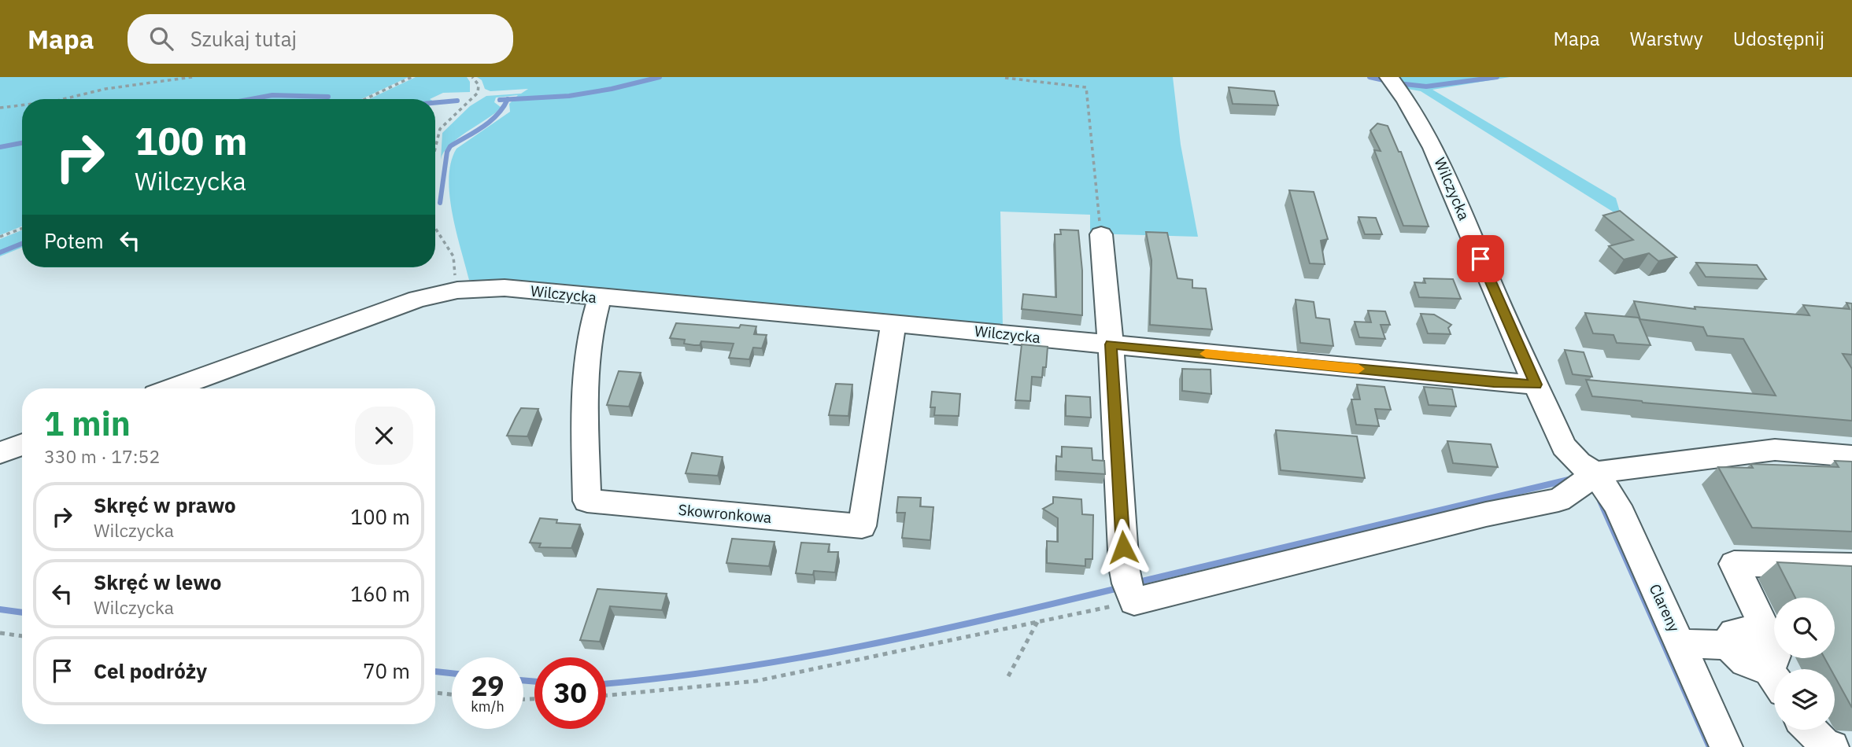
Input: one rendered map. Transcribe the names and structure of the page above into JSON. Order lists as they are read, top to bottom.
{
  "streets": {
    "street": ["Wilczycka", "Skowronkowa", "Clareny"]
  },
  "crossings": [
    ["Wilczycka", "Skowronkowa"],
    ["Wilczycka", "Clareny"]
  ],
  "page": {
    "header": "Mapa",
    "search": "Szukaj tutaj",
    "nav": ["Mapa", "Warstwy", "Udostępnij"],
    "turn": ["100 m", "Wilczycka"],
    "then": "Potem",
    "heading": ["1 min", "330 m · 17:52"],
    "list": [
      {
        "name": "Skręć w prawo",
        "note": "Wilczycka",
        "value": "100 m"
      },
      {
        "name": "Skręć w lewo",
        "note": "Wilczycka",
        "value": "160 m"
      },
      {
        "name": "Cel podróży",
        "value": "70 m"
      }
    ],
    "speed": "29 km/h",
    "limit": "30"
  }
}
